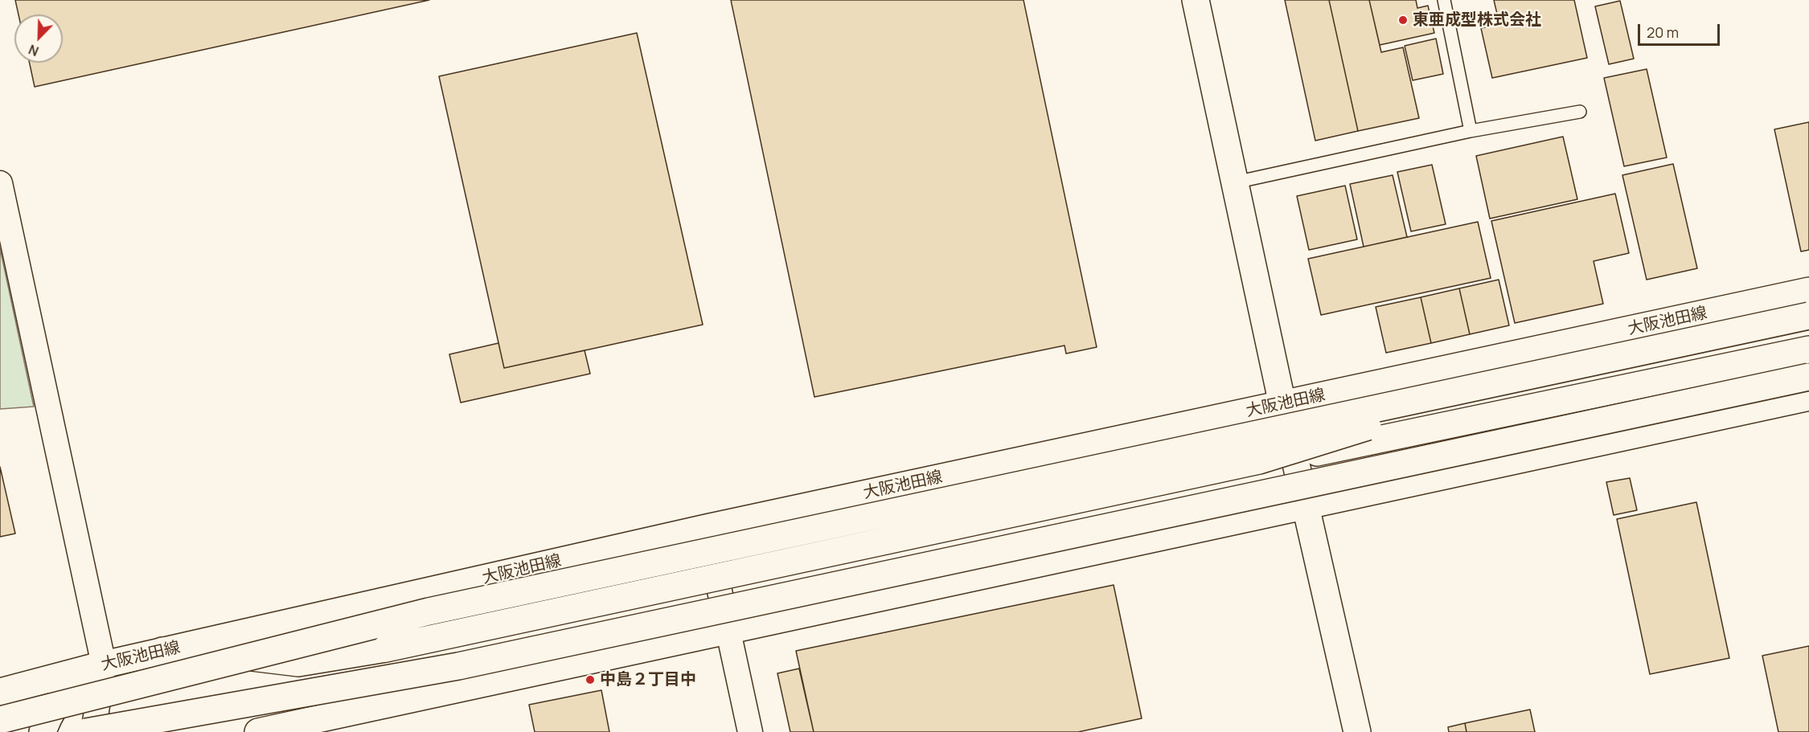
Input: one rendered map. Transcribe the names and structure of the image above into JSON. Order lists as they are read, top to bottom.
{
  "streets": {
    "main road": ["大阪池田線"]
  },
  "places": ["東亜成型株式会社", "中島２丁目中"],
  "scale_bar": "20 m",
  "north": "bottom left"
}
